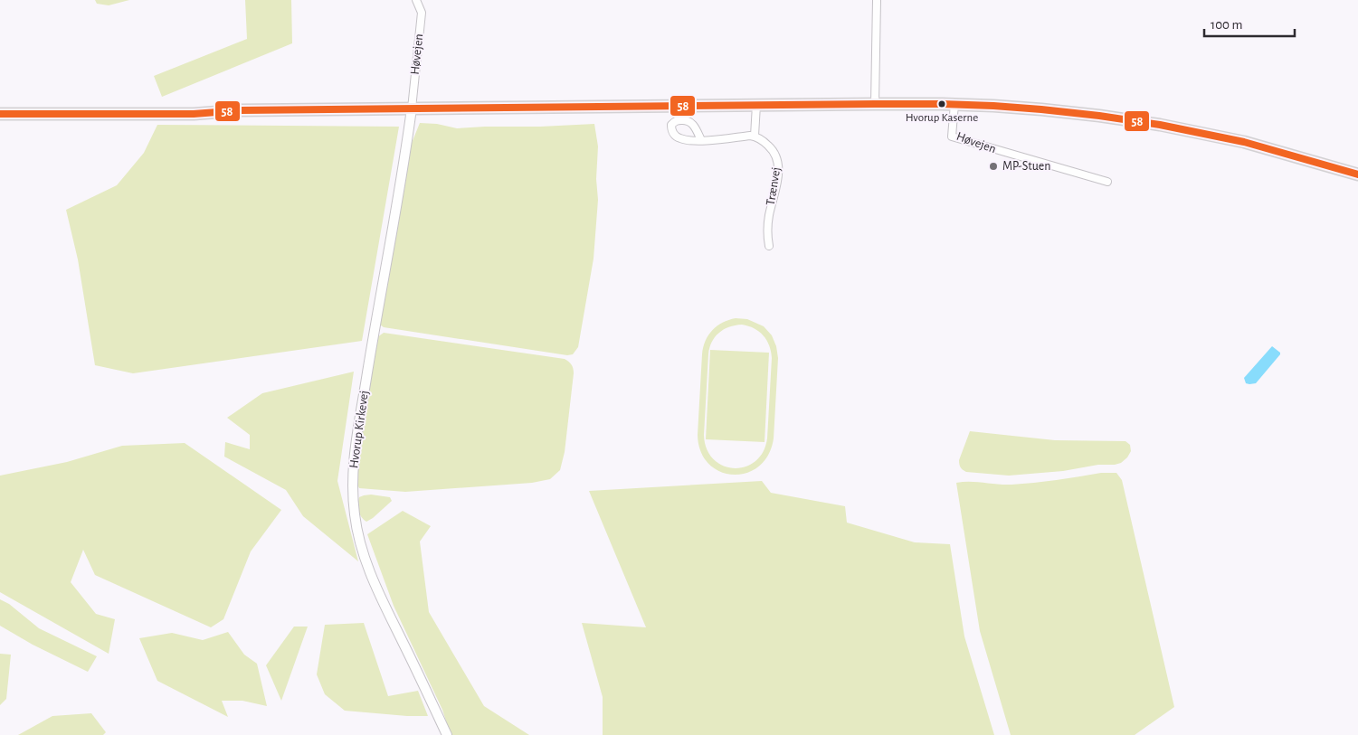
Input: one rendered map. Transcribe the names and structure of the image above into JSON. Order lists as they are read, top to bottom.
{
  "streets": {
    "street": ["Høvejen", "Trænvej", "Hvorup Kirkevej"]
  },
  "crossings": [
    ["Høvejen", "Hvorup Kirkevej"]
  ],
  "places": ["Hvorup Kaserne", "MP-Stuen"],
  "lines": ["transit line 58"],
  "scale_bar": "100 m"
}
